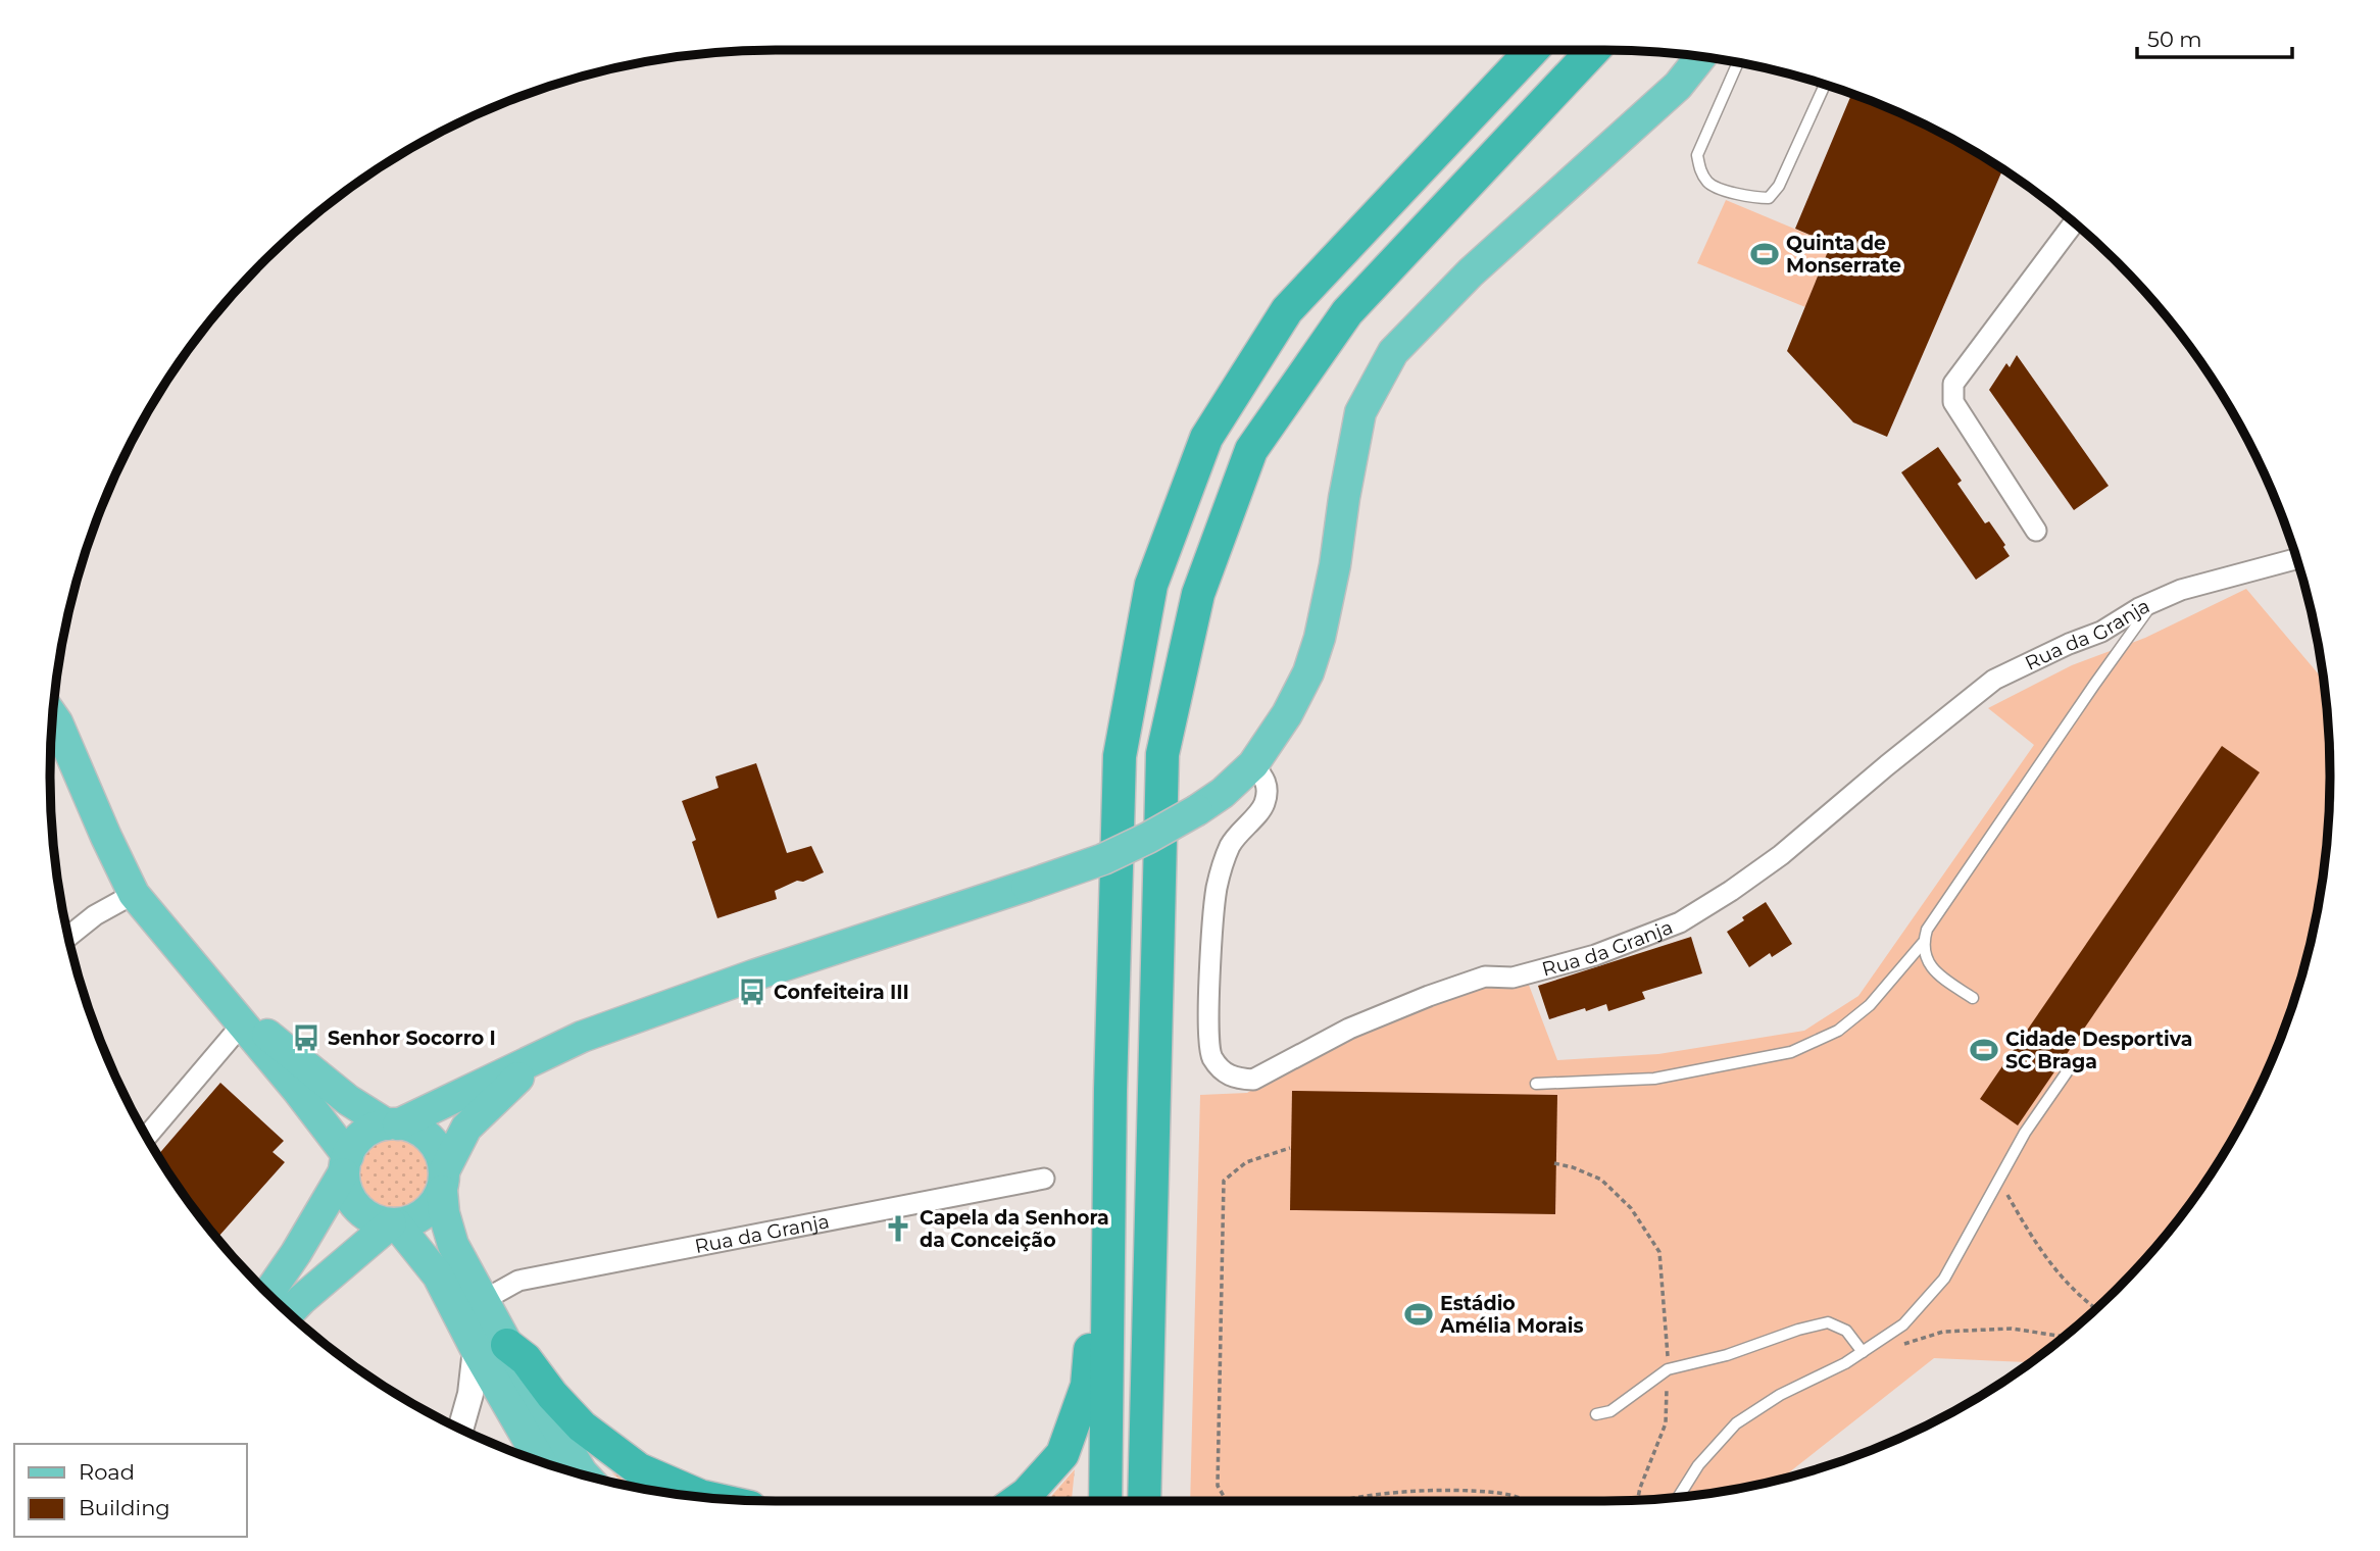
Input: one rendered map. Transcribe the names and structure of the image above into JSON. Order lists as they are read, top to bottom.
{
  "streets": {
    "street": ["Rua da Granja"]
  },
  "places": {
    "sports": ["Quinta de Monserrate", "Cidade Desportiva SC Braga", "Estádio Amélia Morais"],
    "bus stop": ["Confeiteira III", "Senhor Socorro I"],
    "church": ["Capela da Senhora da Conceição"]
  },
  "legend": ["Road", "Building"],
  "scale_bar": "50 m"
}
